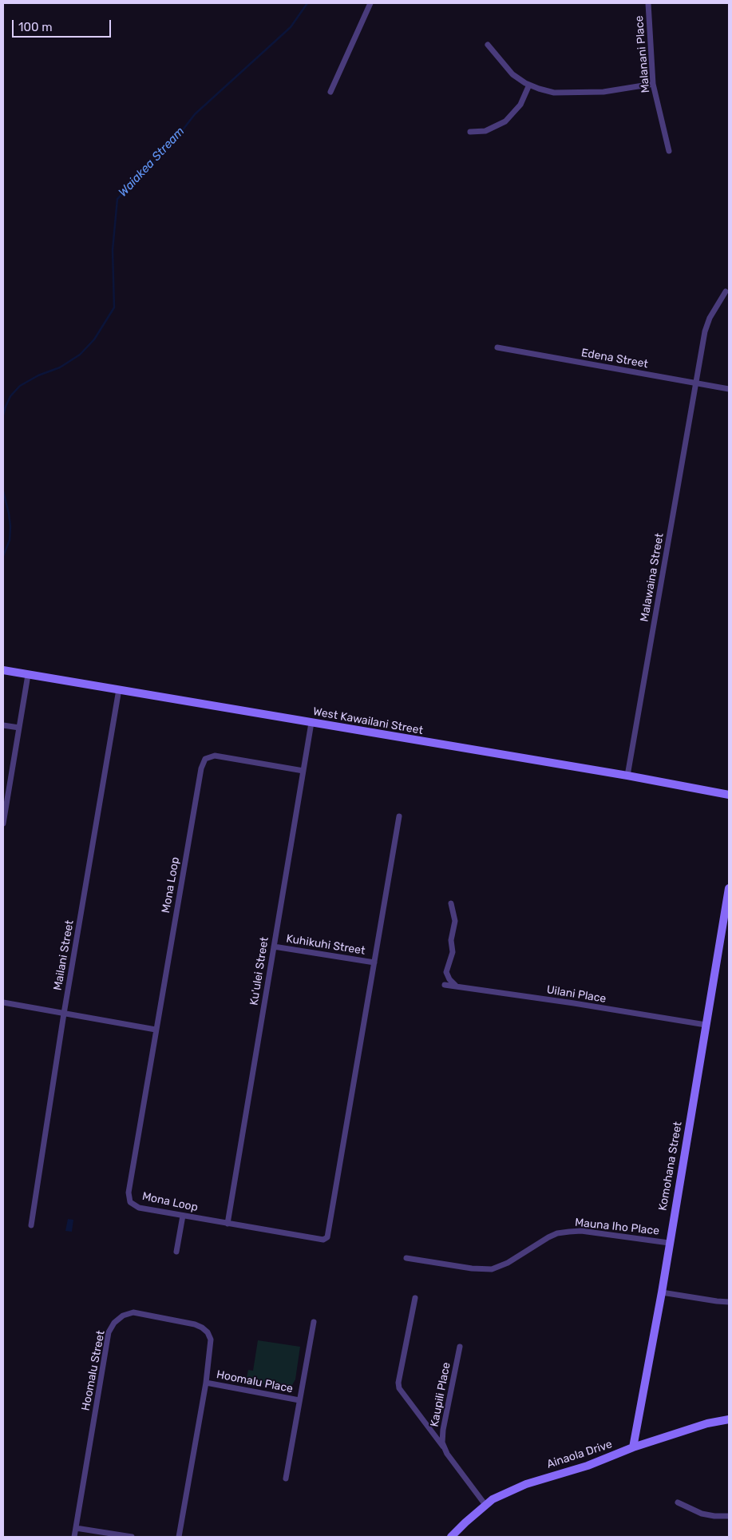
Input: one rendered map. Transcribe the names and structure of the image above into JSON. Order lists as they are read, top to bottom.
{
  "streets": {
    "street": [
      "Malanani Place",
      "Edena Street",
      "Malawaina Street",
      "West Kawailani Street",
      "Mona Loop",
      "Kuhikuhi Street",
      "Mailani Street",
      "Ku'ulei Street",
      "Uilani Place",
      "Komohana Street",
      "Mauna Iho Place",
      "Hoomalu Street",
      "Hoomalu Place",
      "Kaupili Place",
      "Ainaola Drive"
    ]
  },
  "crossings": [
    ["Edena Street", "Malawaina Street"],
    ["Malawaina Street", "West Kawailani Street"],
    ["West Kawailani Street", "Mailani Street"],
    ["West Kawailani Street", "Ku'ulei Street"],
    ["Mona Loop", "Kuhikuhi Street"],
    ["Mona Loop", "Ku'ulei Street"],
    ["Kuhikuhi Street", "Ku'ulei Street"],
    ["Uilani Place", "Komohana Street"],
    ["Komohana Street", "Mauna Iho Place"],
    ["Komohana Street", "Ainaola Drive"],
    ["Hoomalu Street", "Hoomalu Place"],
    ["Kaupili Place", "Ainaola Drive"]
  ],
  "water": ["Waiakea Stream"],
  "scale_bar": "100 m"
}
